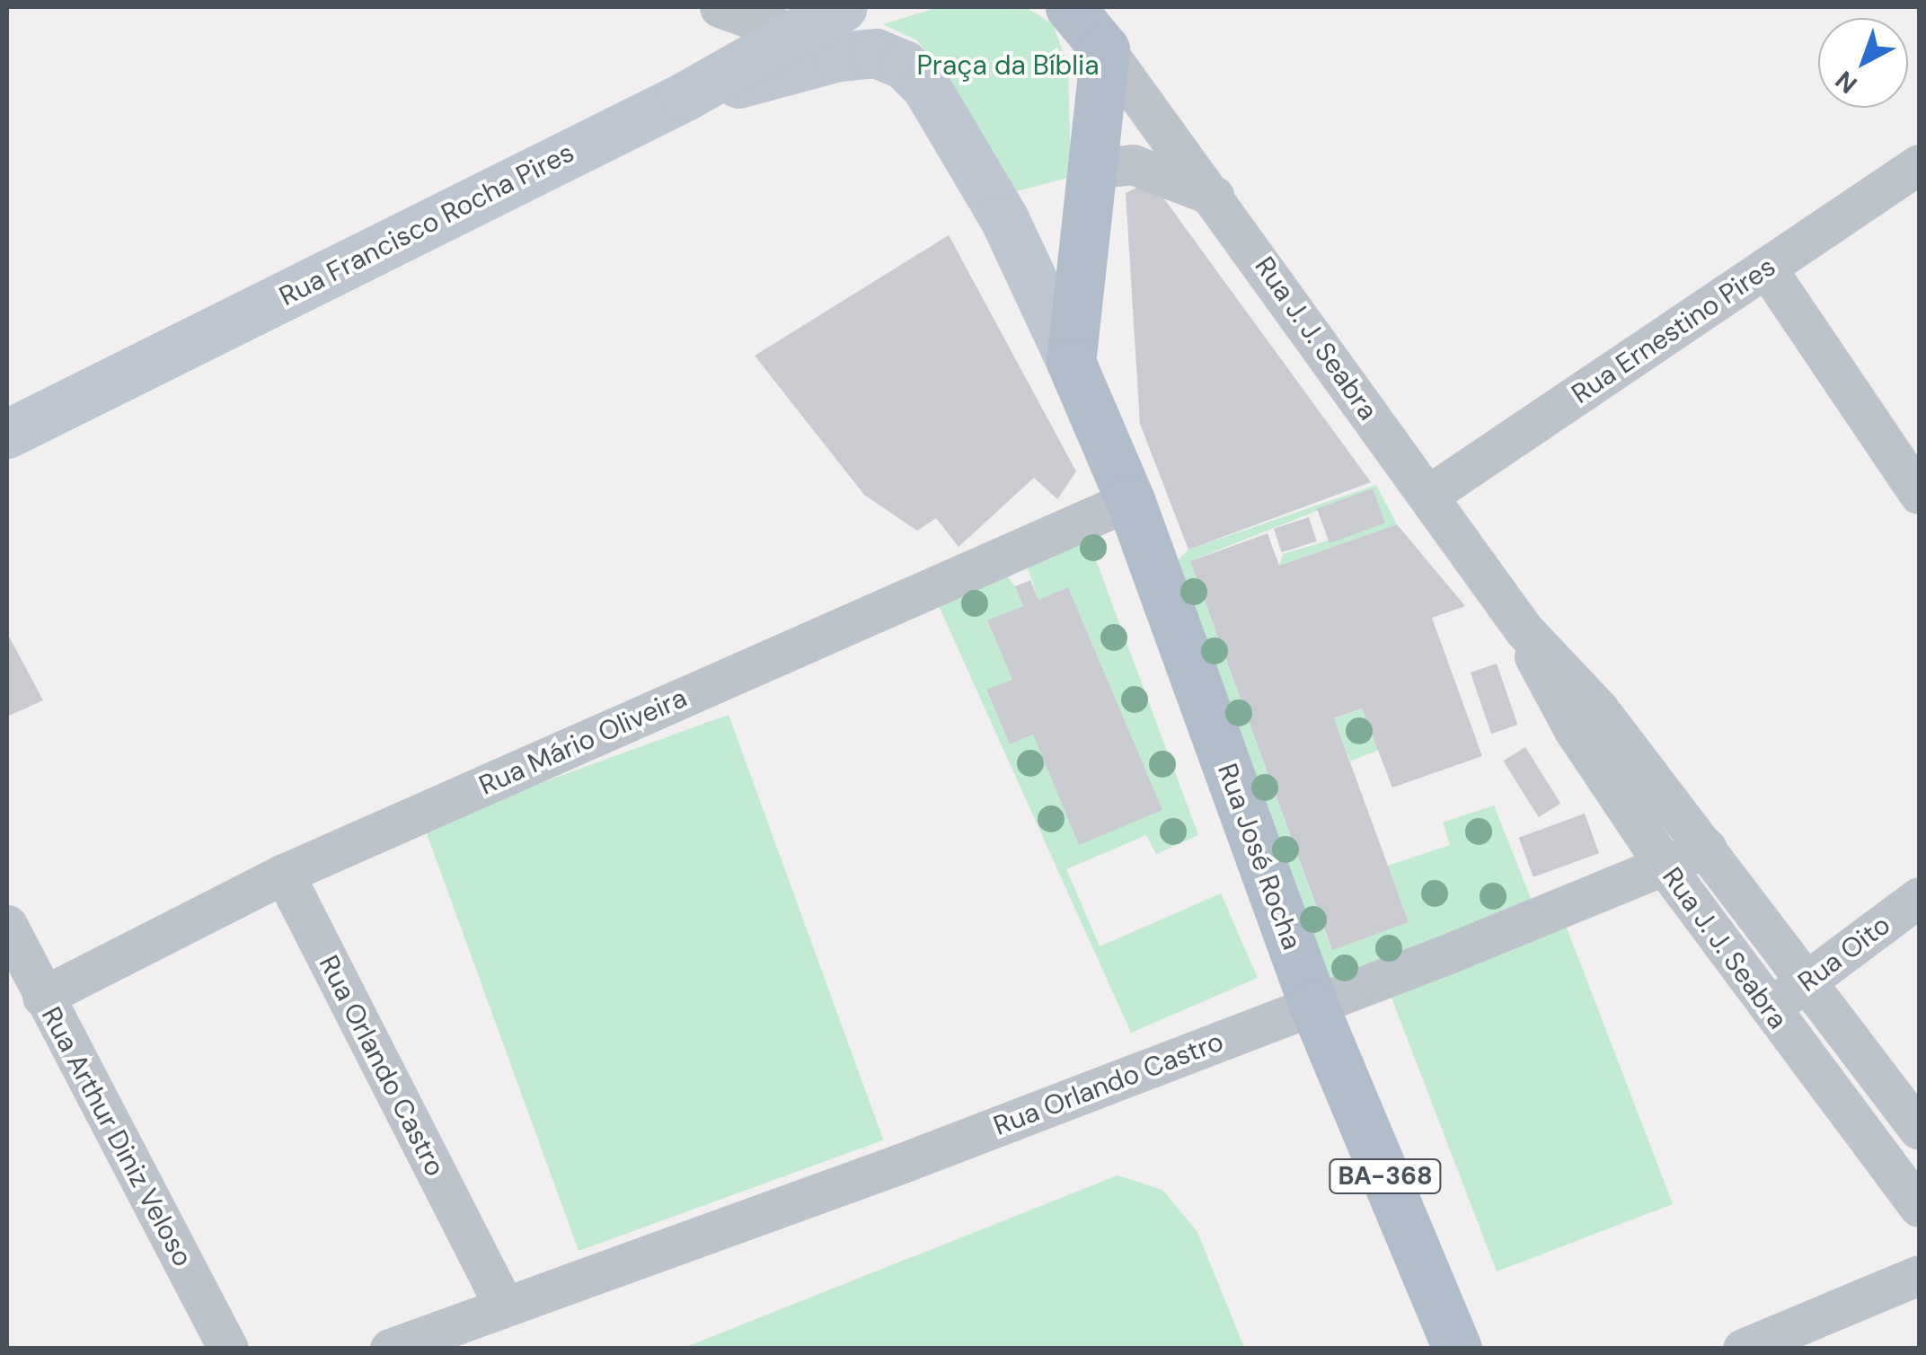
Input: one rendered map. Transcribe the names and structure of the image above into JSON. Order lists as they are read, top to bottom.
{
  "streets": {
    "main road": ["Rua José Rocha", "BA-368"],
    "street": [
      "Rua Francisco Rocha Pires",
      "Rua Ernestino Pires",
      "Rua J. J. Seabra",
      "Rua Mário Oliveira",
      "Rua Oito",
      "Rua Orlando Castro",
      "Rua Arthur Diniz Veloso"
    ]
  },
  "crossings": [
    ["Rua Ernestino Pires", "Rua J. J. Seabra"],
    ["Rua J. J. Seabra", "Rua Oito"],
    ["Rua J. J. Seabra", "Rua Orlando Castro"],
    ["Rua Mário Oliveira", "Rua José Rocha"],
    ["Rua Mário Oliveira", "Rua Orlando Castro"],
    ["Rua Mário Oliveira", "Rua Arthur Diniz Veloso"],
    ["Rua José Rocha", "Rua Orlando Castro"]
  ],
  "parks": ["Praça da Bíblia"],
  "north": "bottom left"
}
